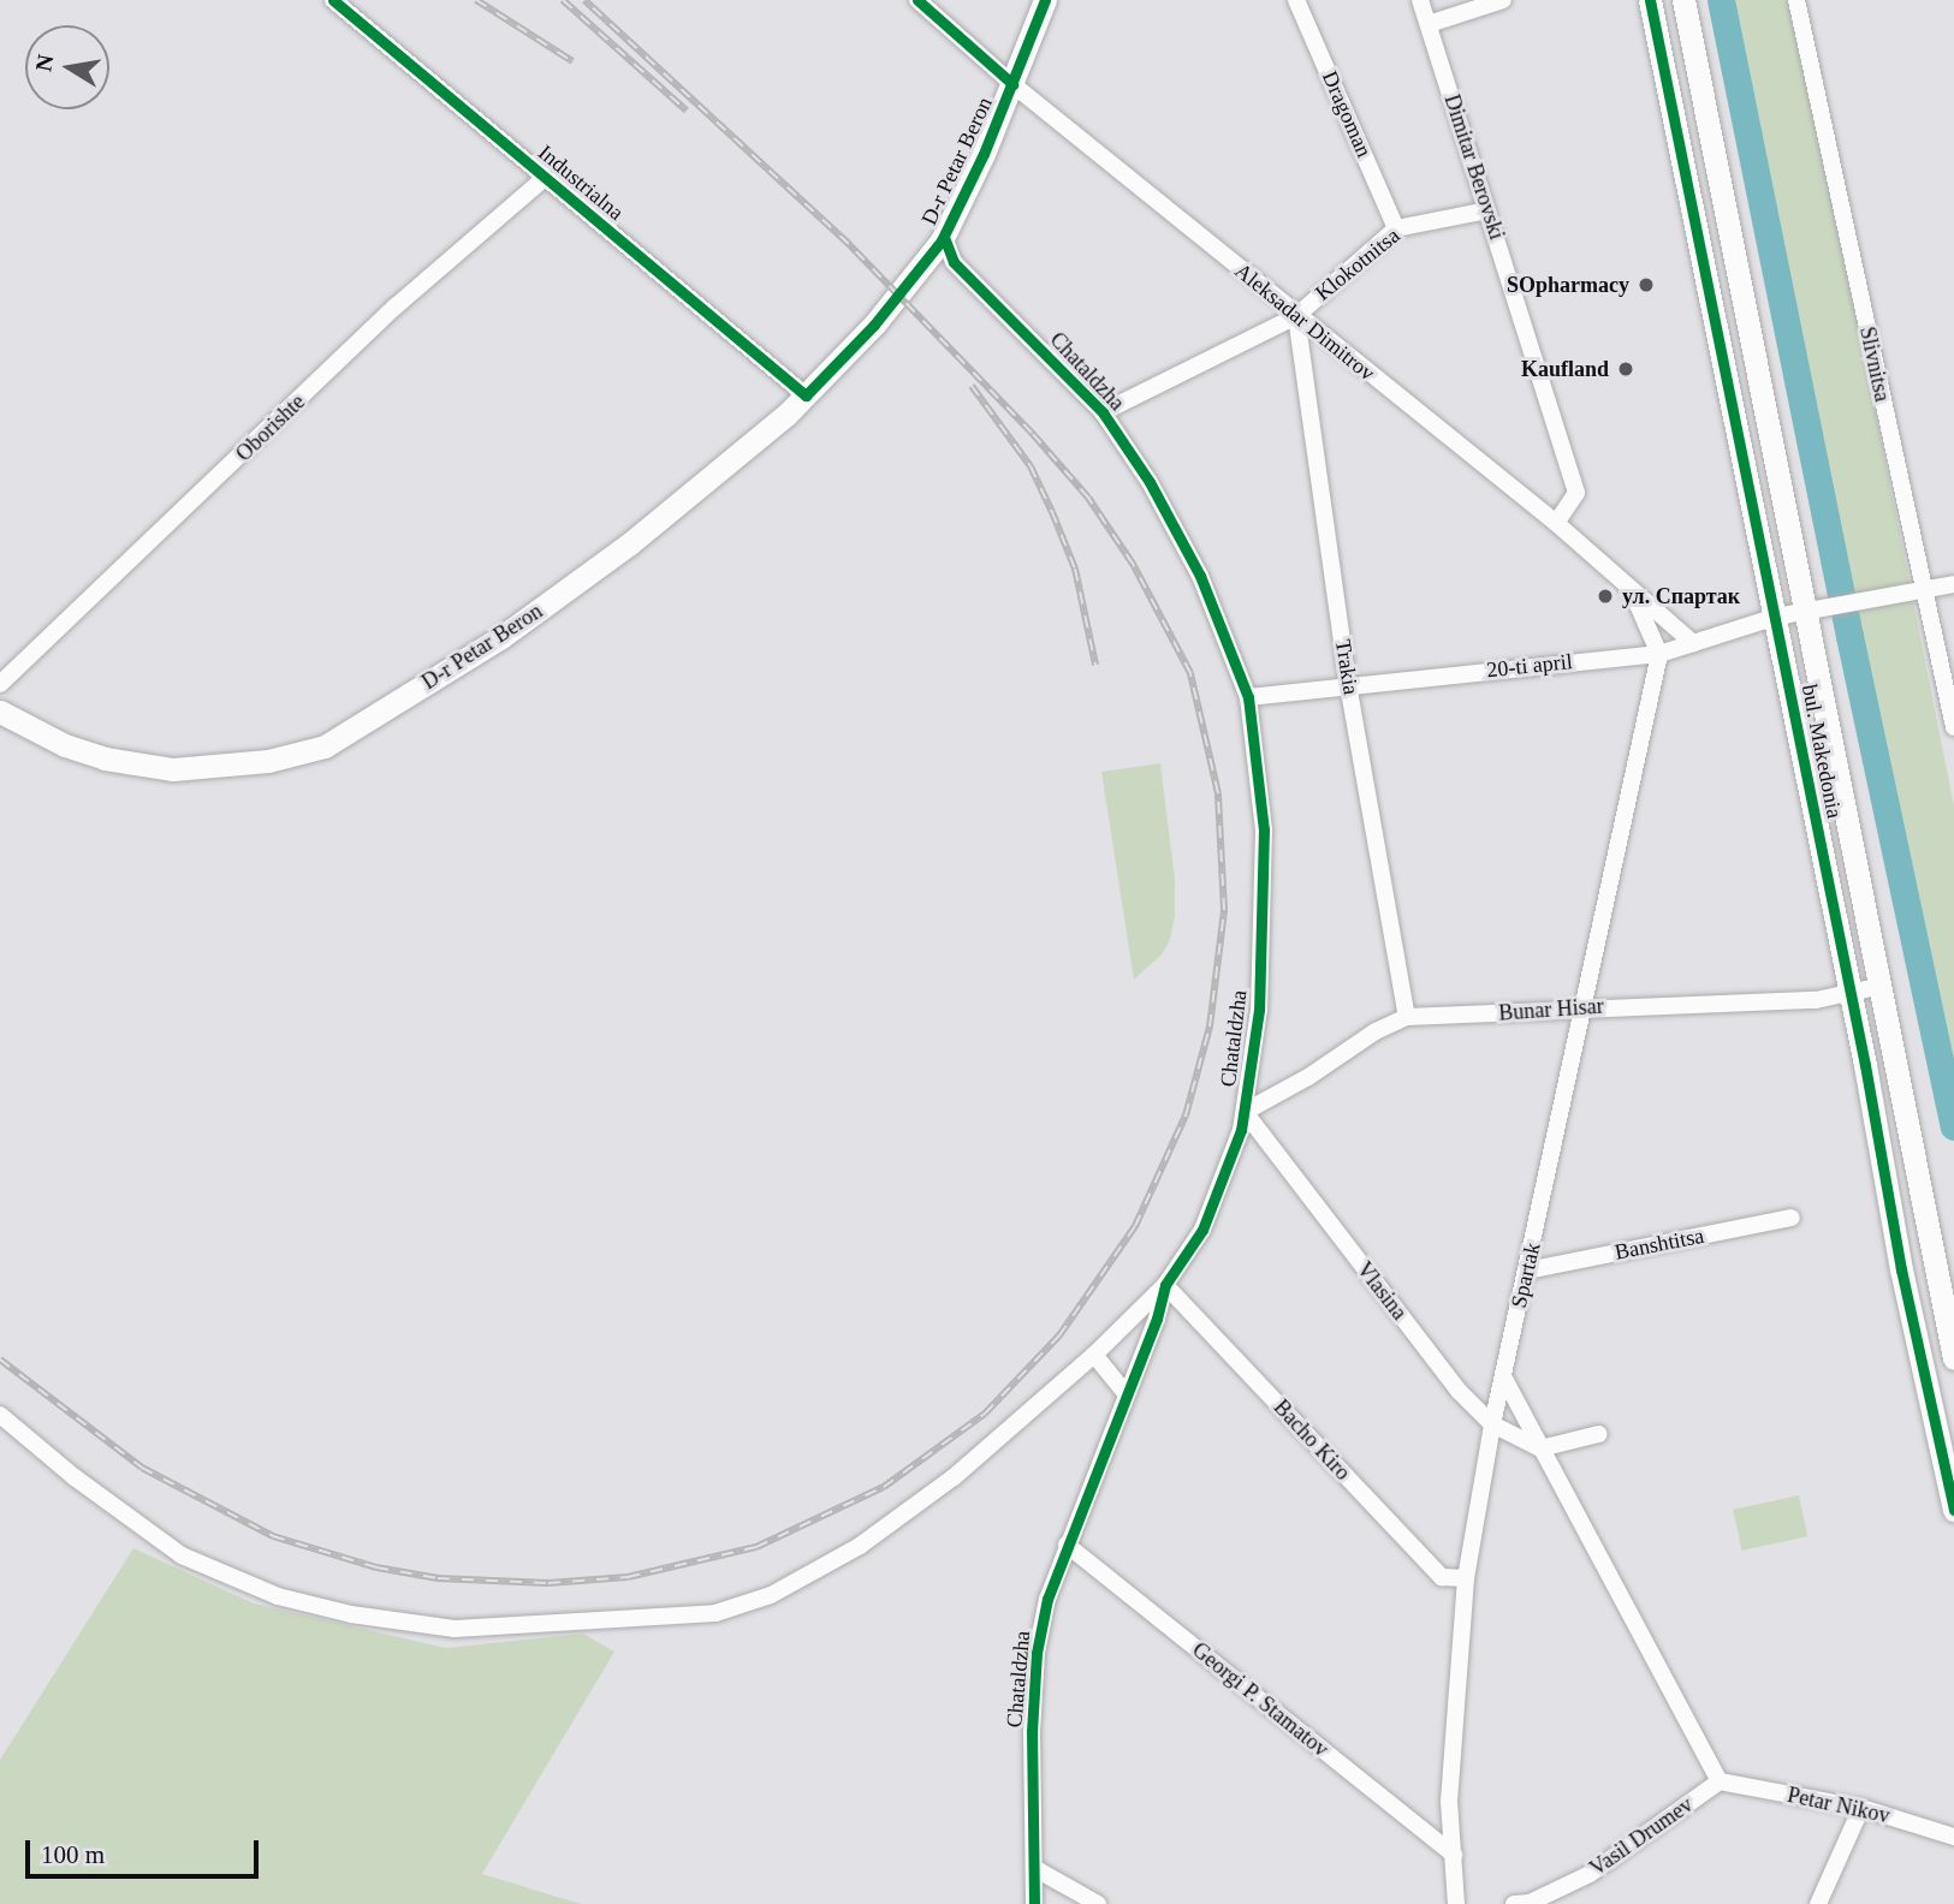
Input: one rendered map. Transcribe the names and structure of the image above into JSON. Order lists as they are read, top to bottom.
{
  "streets": {
    "street": [
      "Dragoman",
      "D-r Petar Beron",
      "Dimitar Berovski",
      "Industrialna",
      "Klokotnitsa",
      "Aleksadar Dimitrov",
      "Slivnitsa",
      "Chataldzha",
      "Oborishte",
      "20-ti april",
      "Trakia",
      "bul. Makedonia",
      "Bunar Hisar",
      "Banshtitsa",
      "Spartak",
      "Vlasina",
      "Bacho Kiro",
      "Georgi P. Stamatov",
      "Petar Nikov",
      "Vasil Drumev"
    ]
  },
  "crossings": [
    ["Dragoman", "Klokotnitsa"],
    ["D-r Petar Beron", "Industrialna"],
    ["D-r Petar Beron", "Aleksadar Dimitrov"],
    ["D-r Petar Beron", "Chataldzha"],
    ["Dimitar Berovski", "Klokotnitsa"],
    ["Dimitar Berovski", "Aleksadar Dimitrov"],
    ["Industrialna", "Oborishte"],
    ["Klokotnitsa", "Aleksadar Dimitrov"],
    ["Klokotnitsa", "Chataldzha"],
    ["Klokotnitsa", "Trakia"],
    ["Aleksadar Dimitrov", "20-ti april"],
    ["Aleksadar Dimitrov", "Trakia"],
    ["Slivnitsa", "20-ti april"],
    ["Chataldzha", "20-ti april"],
    ["Chataldzha", "Bunar Hisar"],
    ["Chataldzha", "Vlasina"],
    ["Chataldzha", "Bacho Kiro"],
    ["Chataldzha", "Georgi P. Stamatov"],
    ["20-ti april", "Trakia"],
    ["20-ti april", "bul. Makedonia"],
    ["20-ti april", "Spartak"],
    ["Trakia", "Bunar Hisar"],
    ["bul. Makedonia", "Bunar Hisar"],
    ["Bunar Hisar", "Spartak"],
    ["Bunar Hisar", "Vlasina"],
    ["Banshtitsa", "Spartak"],
    ["Spartak", "Vlasina"],
    ["Spartak", "Bacho Kiro"],
    ["Spartak", "Georgi P. Stamatov"],
    ["Petar Nikov", "Vasil Drumev"]
  ],
  "places": ["SOpharmacy", "Kaufland", "ул. Спартак"],
  "scale_bar": "100 m",
  "north": "left"
}
